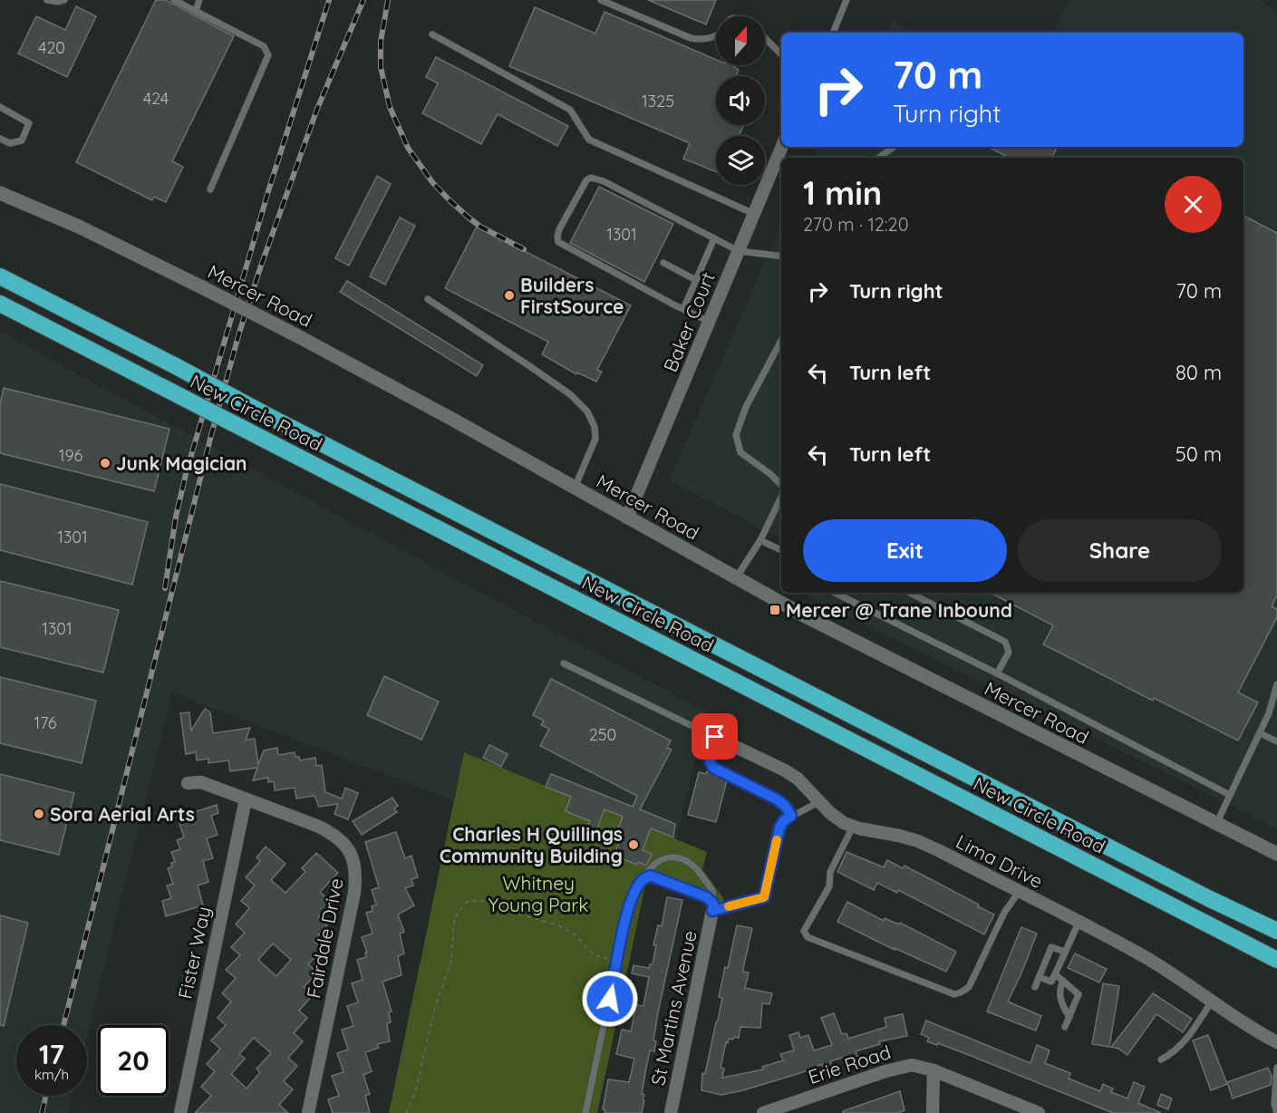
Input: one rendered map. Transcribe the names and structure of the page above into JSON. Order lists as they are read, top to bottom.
{
  "streets": {
    "highway": ["New Circle Road"],
    "street": [
      "Mercer Road",
      "Baker Court",
      "Lima Drive",
      "Fairdale Drive",
      "Fister Way",
      "St Martins Avenue",
      "Erie Road"
    ]
  },
  "crossings": [
    ["Mercer Road", "Baker Court"],
    ["Fairdale Drive", "Fister Way"]
  ],
  "parks": ["Whitney Young Park"],
  "places": {
    "other": [
      "Builders FirstSource",
      "Junk Magician",
      "Sora Aerial Arts",
      "Charles H Quillings Community Building"
    ],
    "transit": ["Mercer @ Trane Inbound"]
  },
  "house_numbers": [
    "420",
    "424",
    "1325",
    "1301",
    "196",
    "1301",
    "1301",
    "176",
    "250"
  ],
  "north": "top",
  "page": {
    "turn": ["70 m", "Turn right"],
    "heading": ["1 min", "270 m · 12:20"],
    "list": [
      {
        "name": "Turn right",
        "value": "70 m"
      },
      {
        "name": "Turn left",
        "value": "80 m"
      },
      {
        "name": "Turn left",
        "value": "50 m"
      }
    ],
    "buttons": ["Exit", "Share"],
    "speed": "17 km/h",
    "limit": "20"
  }
}
